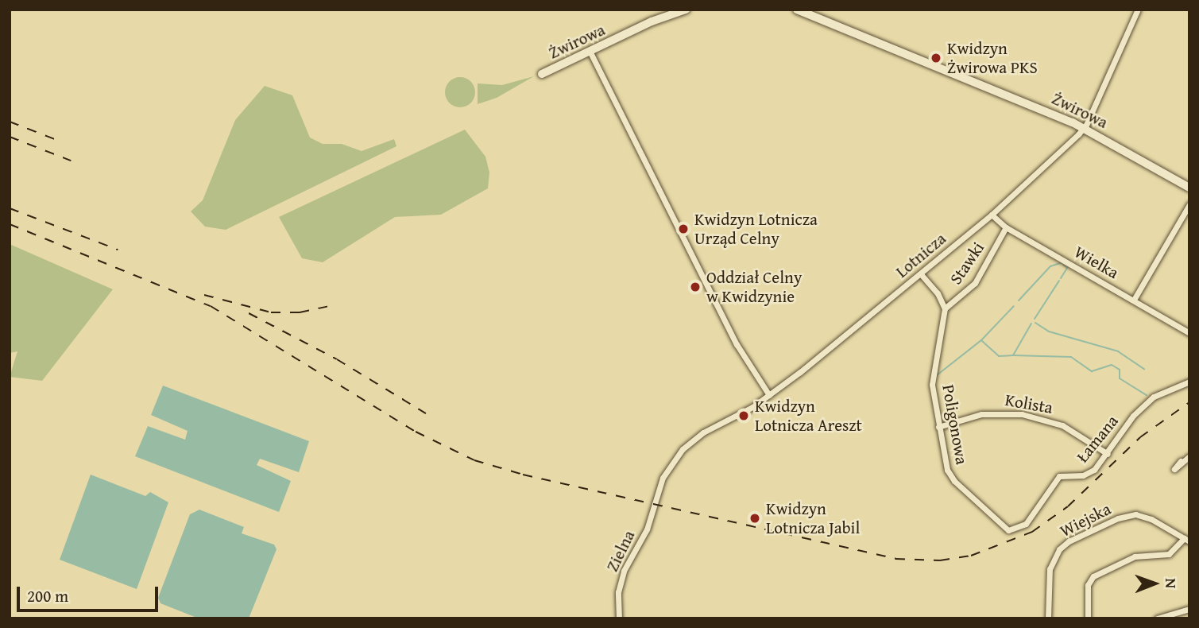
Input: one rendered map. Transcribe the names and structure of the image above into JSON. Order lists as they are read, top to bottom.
{
  "streets": {
    "street": [
      "Żwirowa",
      "Lotnicza",
      "Wielka",
      "Stawki",
      "Kolista",
      "Poligonowa",
      "Łamana",
      "Wiejska",
      "Zielna"
    ]
  },
  "crossings": [
    ["Żwirowa", "Lotnicza"],
    ["Lotnicza", "Wielka"],
    ["Lotnicza", "Zielna"],
    ["Wielka", "Stawki"],
    ["Stawki", "Poligonowa"],
    ["Kolista", "Poligonowa"],
    ["Kolista", "Łamana"],
    ["Poligonowa", "Łamana"]
  ],
  "places": [
    "Kwidzyn Żwirowa PKS",
    "Kwidzyn Lotnicza Urząd Celny",
    "Oddział Celny w Kwidzynie",
    "Kwidzyn Lotnicza Areszt",
    "Kwidzyn Lotnicza Jabil"
  ],
  "scale_bar": "200 m",
  "north": "right"
}
